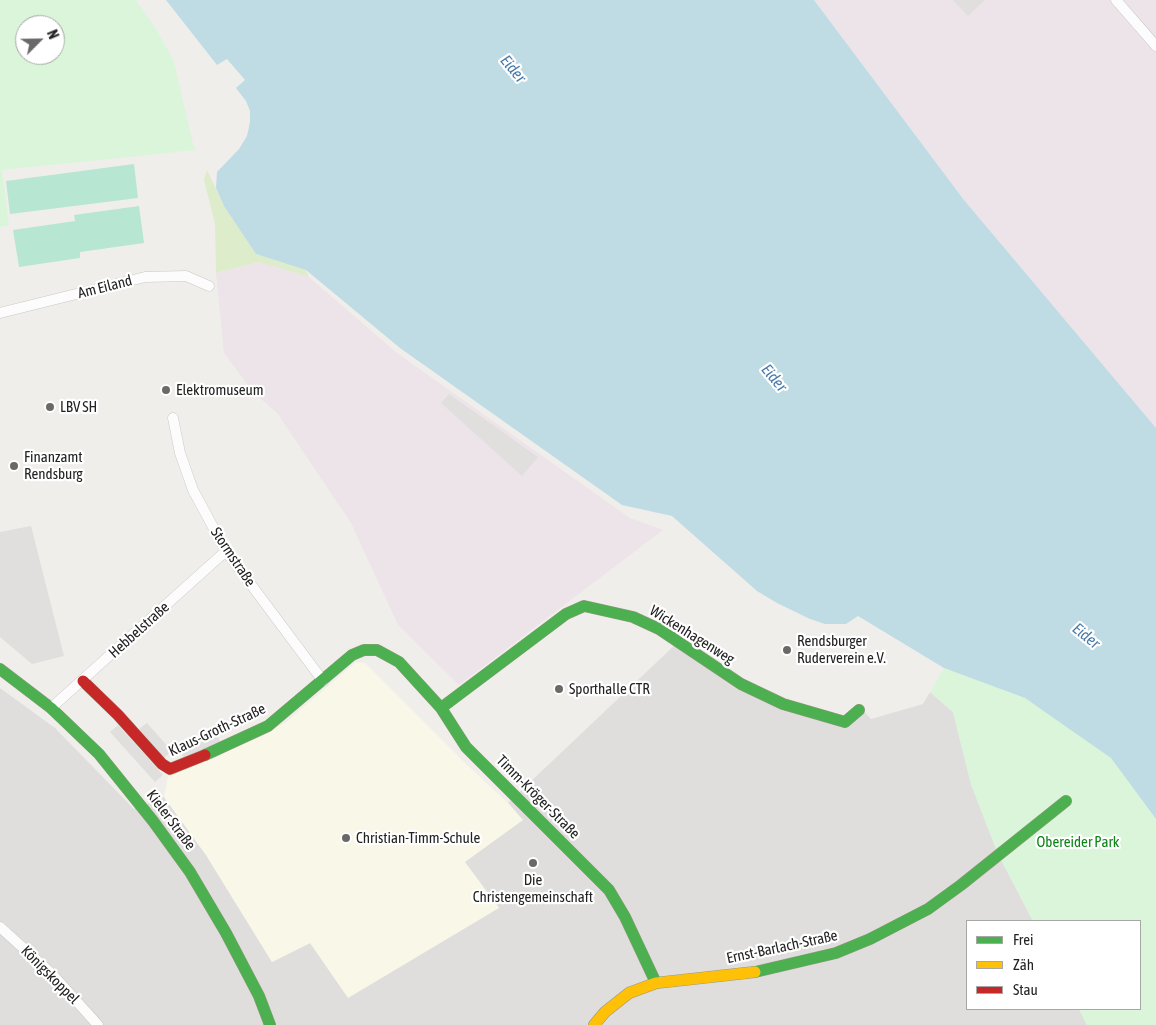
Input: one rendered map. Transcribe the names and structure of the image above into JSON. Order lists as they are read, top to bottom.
{
  "streets": {
    "street": [
      "Am Eiland",
      "Stormstraße",
      "Hebbelstraße",
      "Wickenhagenweg",
      "Klaus-Groth-Straße",
      "Timm-Kröger-Straße",
      "Kieler Straße",
      "Ernst-Barlach-Straße",
      "Königskoppel"
    ]
  },
  "crossings": [
    ["Stormstraße", "Hebbelstraße"],
    ["Stormstraße", "Klaus-Groth-Straße"],
    ["Hebbelstraße", "Klaus-Groth-Straße"],
    ["Hebbelstraße", "Kieler Straße"],
    ["Wickenhagenweg", "Timm-Kröger-Straße"],
    ["Klaus-Groth-Straße", "Timm-Kröger-Straße"],
    ["Timm-Kröger-Straße", "Ernst-Barlach-Straße"]
  ],
  "water": ["Eider"],
  "parks": ["Obereider Park"],
  "places": [
    "Elektromuseum",
    "LBV SH",
    "Finanzamt Rendsburg",
    "Rendsburger Ruderverein e.V.",
    "Sporthalle CTR",
    "Christian-Timm-Schule",
    "Die Christengemeinschaft"
  ],
  "legend": ["Frei", "Zäh", "Stau"],
  "north": "top right"
}
